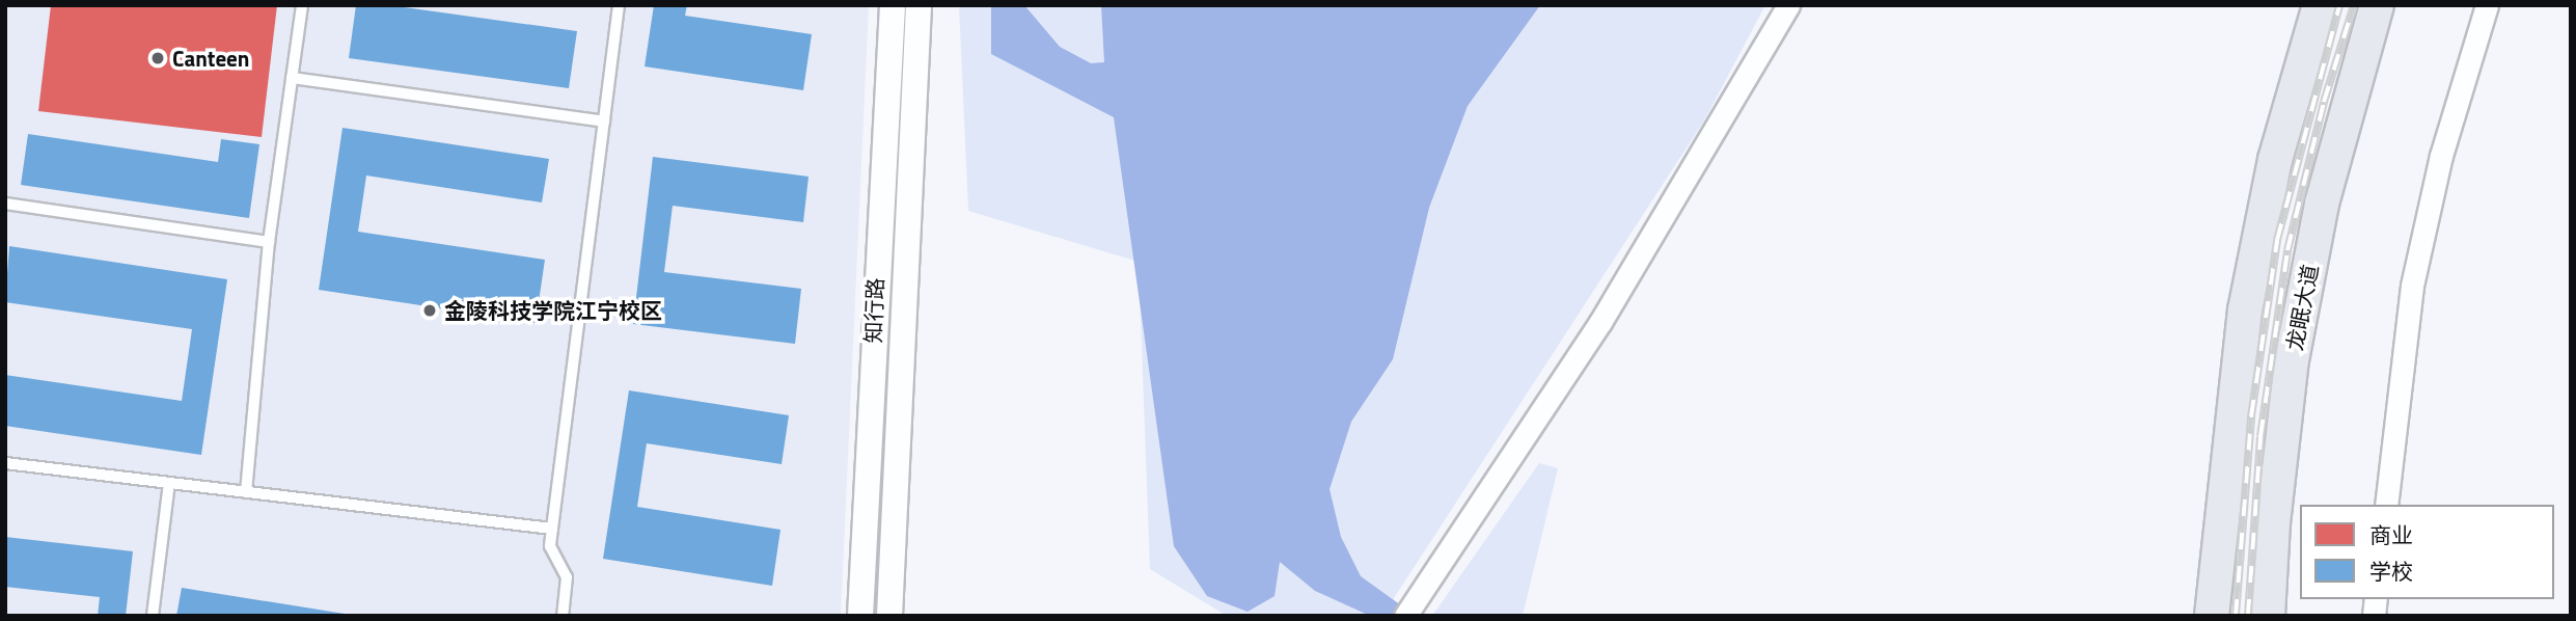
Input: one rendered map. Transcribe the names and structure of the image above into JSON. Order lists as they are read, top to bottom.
{
  "streets": {
    "main road": ["龙眠大道"],
    "street": ["知行路"]
  },
  "places": ["Canteen", "金陵科技学院江宁校区"],
  "legend": ["商业", "学校"]
}
